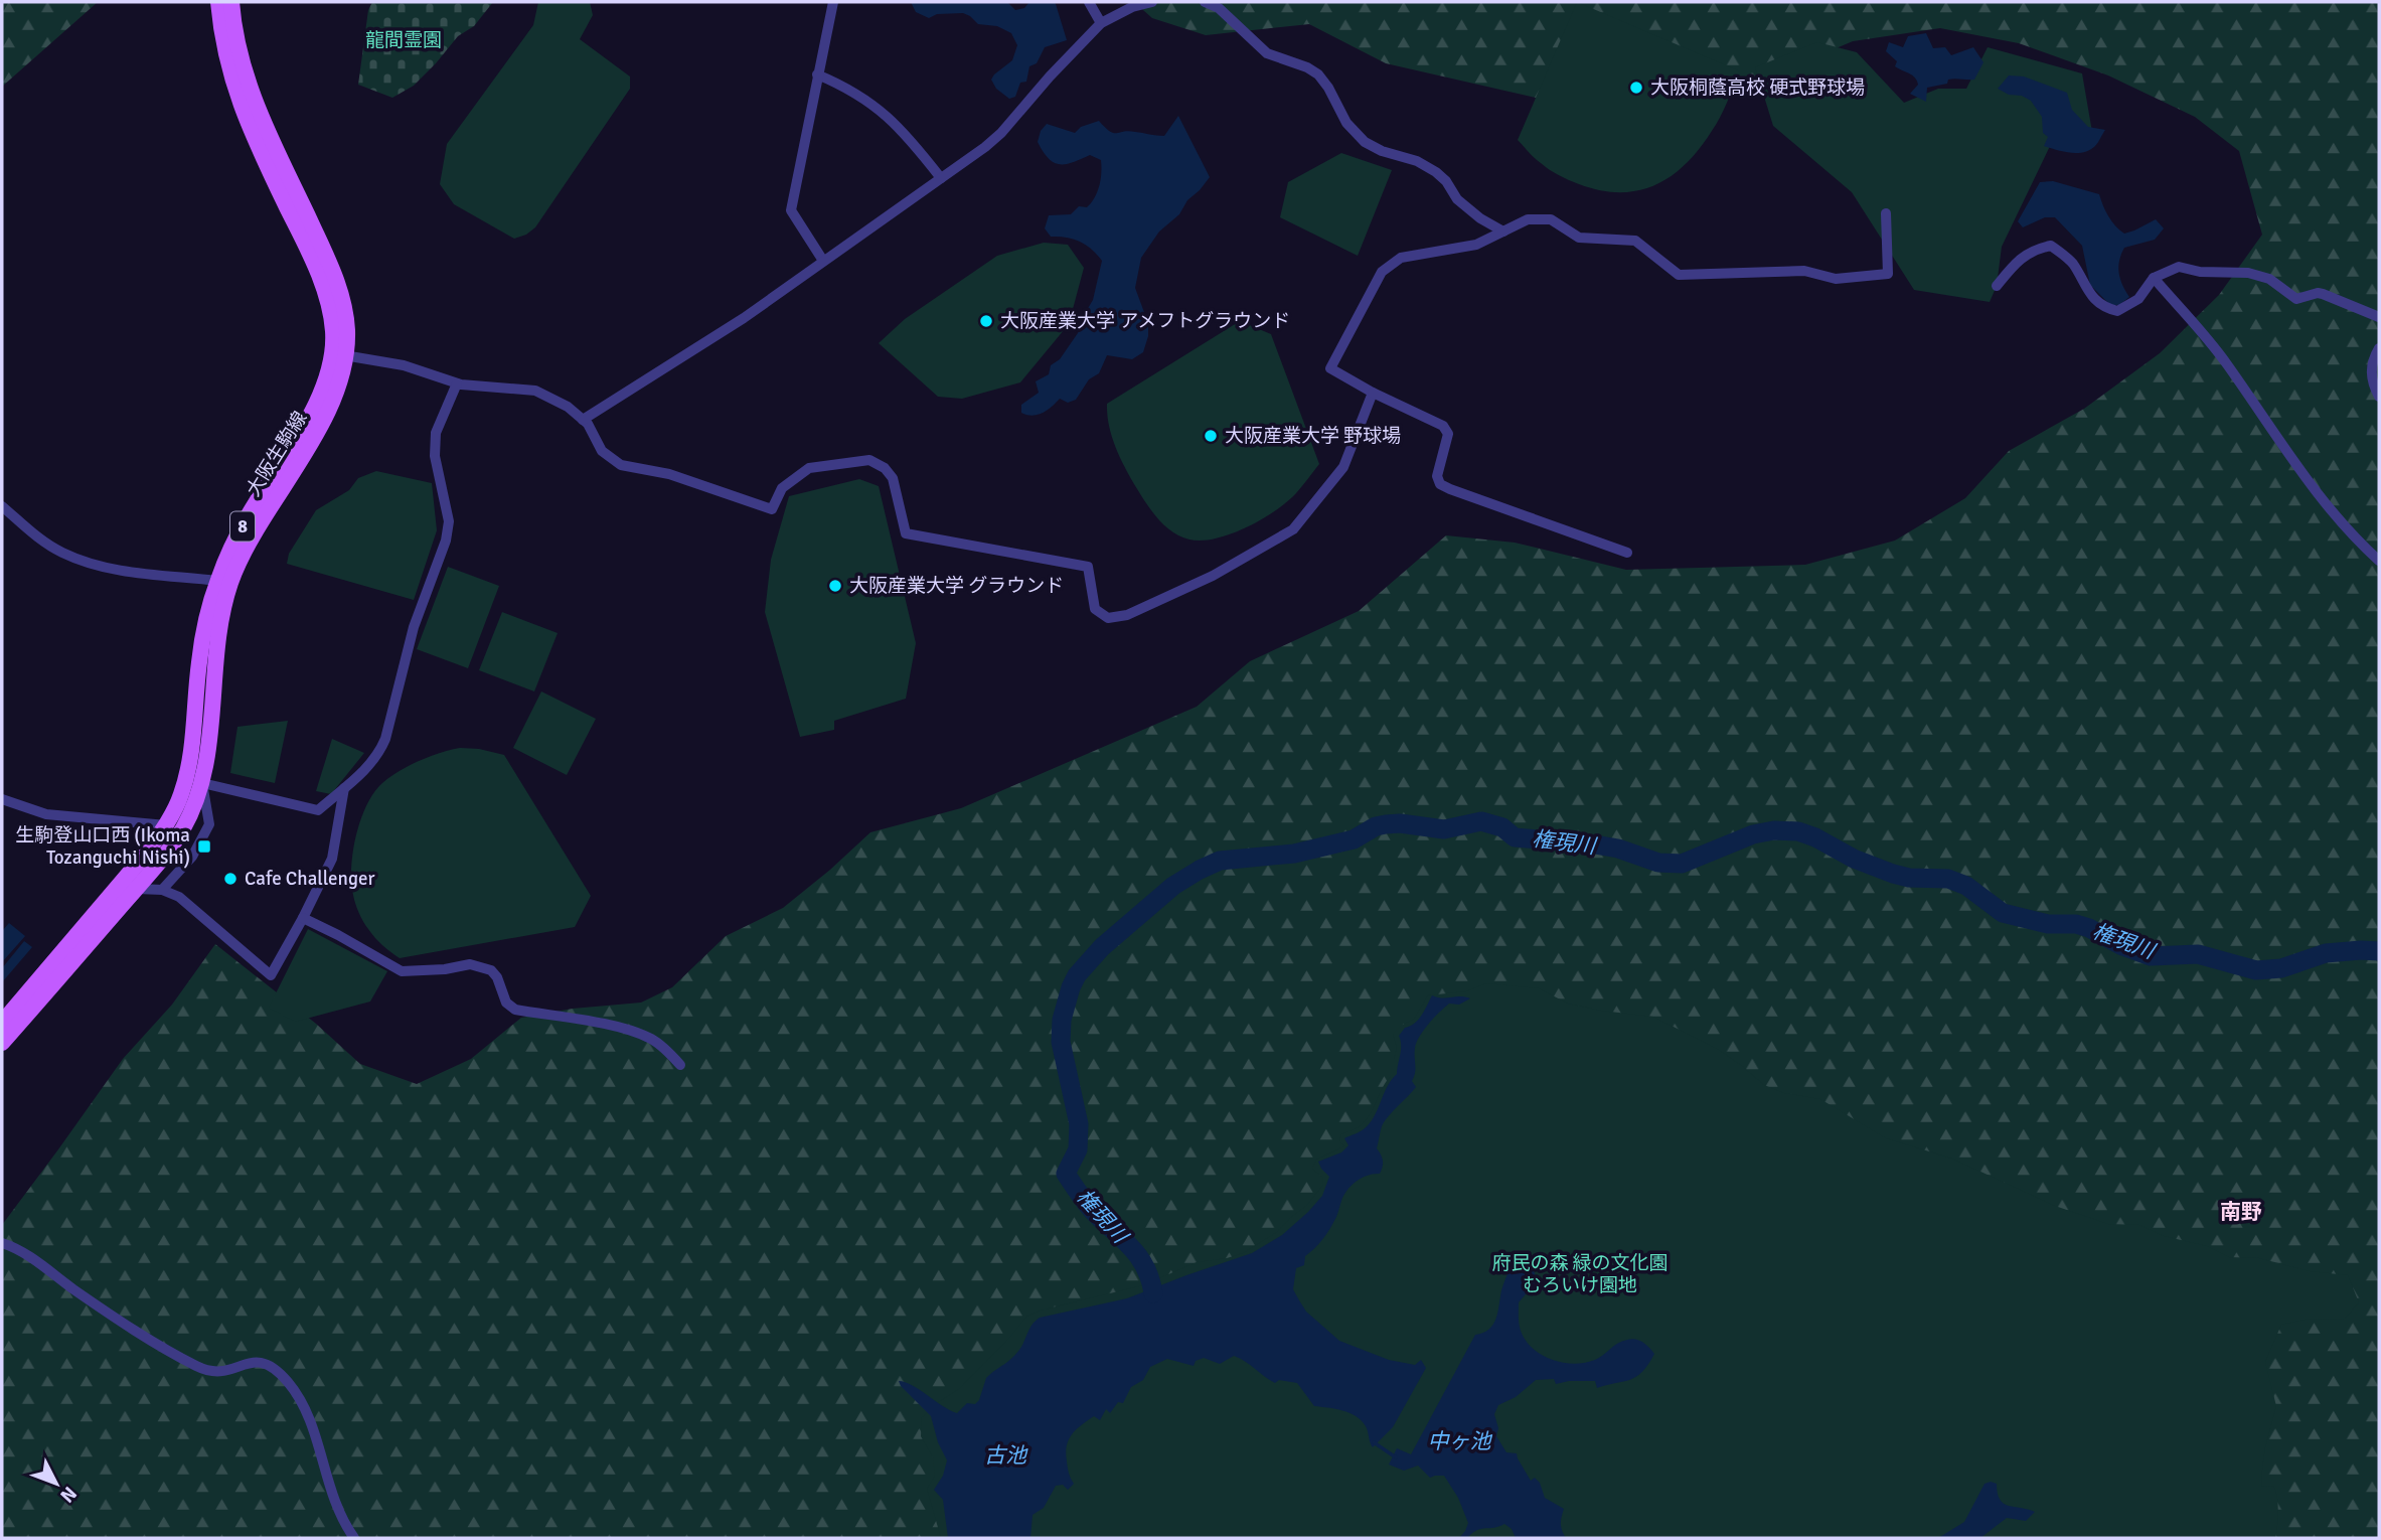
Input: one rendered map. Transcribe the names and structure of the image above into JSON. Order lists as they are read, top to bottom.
{
  "streets": {
    "main road": ["大阪生駒線", "8"]
  },
  "districts": ["南野"],
  "water": ["権現川", "中ヶ池", "古池"],
  "parks": ["龍間霊園", "府民の森 緑の文化園 むろいけ園地"],
  "places": {
    "other": [
      "大阪桐蔭高校 硬式野球場",
      "大阪産業大学 アメフトグラウンド",
      "大阪産業大学 野球場",
      "大阪産業大学 グラウンド",
      "Cafe Challenger"
    ],
    "transit": ["生駒登山口西 (Ikoma Tozanguchi Nishi)"]
  },
  "north": "bottom right"
}
